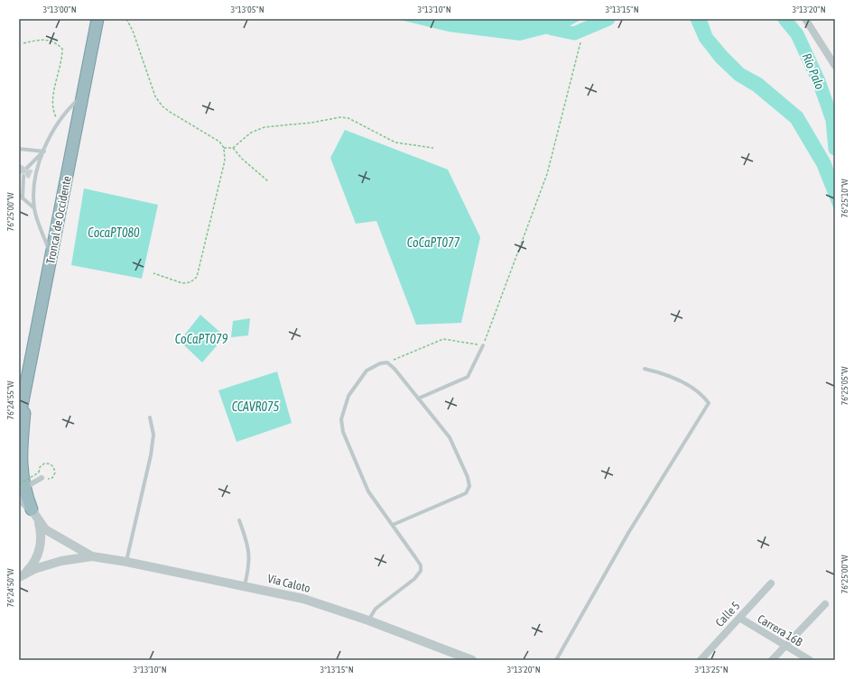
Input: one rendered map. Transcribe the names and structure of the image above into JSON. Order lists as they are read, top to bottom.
{
  "streets": {
    "highway": ["Troncal de Occidente"],
    "street": ["Vía Caloto", "Calle 5", "Carrera 16B"]
  },
  "crossings": [
    ["Calle 5", "Carrera 16B"]
  ],
  "water": [
    "Río Palo",
    "CocaPT080",
    "CoCaPT077",
    "CoCaPT079",
    "CCAVR075"
  ],
  "coordinates": [
    "3°13'00\"N",
    "3°13'05\"N",
    "3°13'10\"N",
    "3°13'15\"N",
    "3°13'20\"N",
    "76°25'10\"W",
    "76°25'00\"W",
    "76°25'05\"W",
    "76°24'55\"W",
    "76°24'50\"W",
    "3°13'25\"N"
  ]
}
